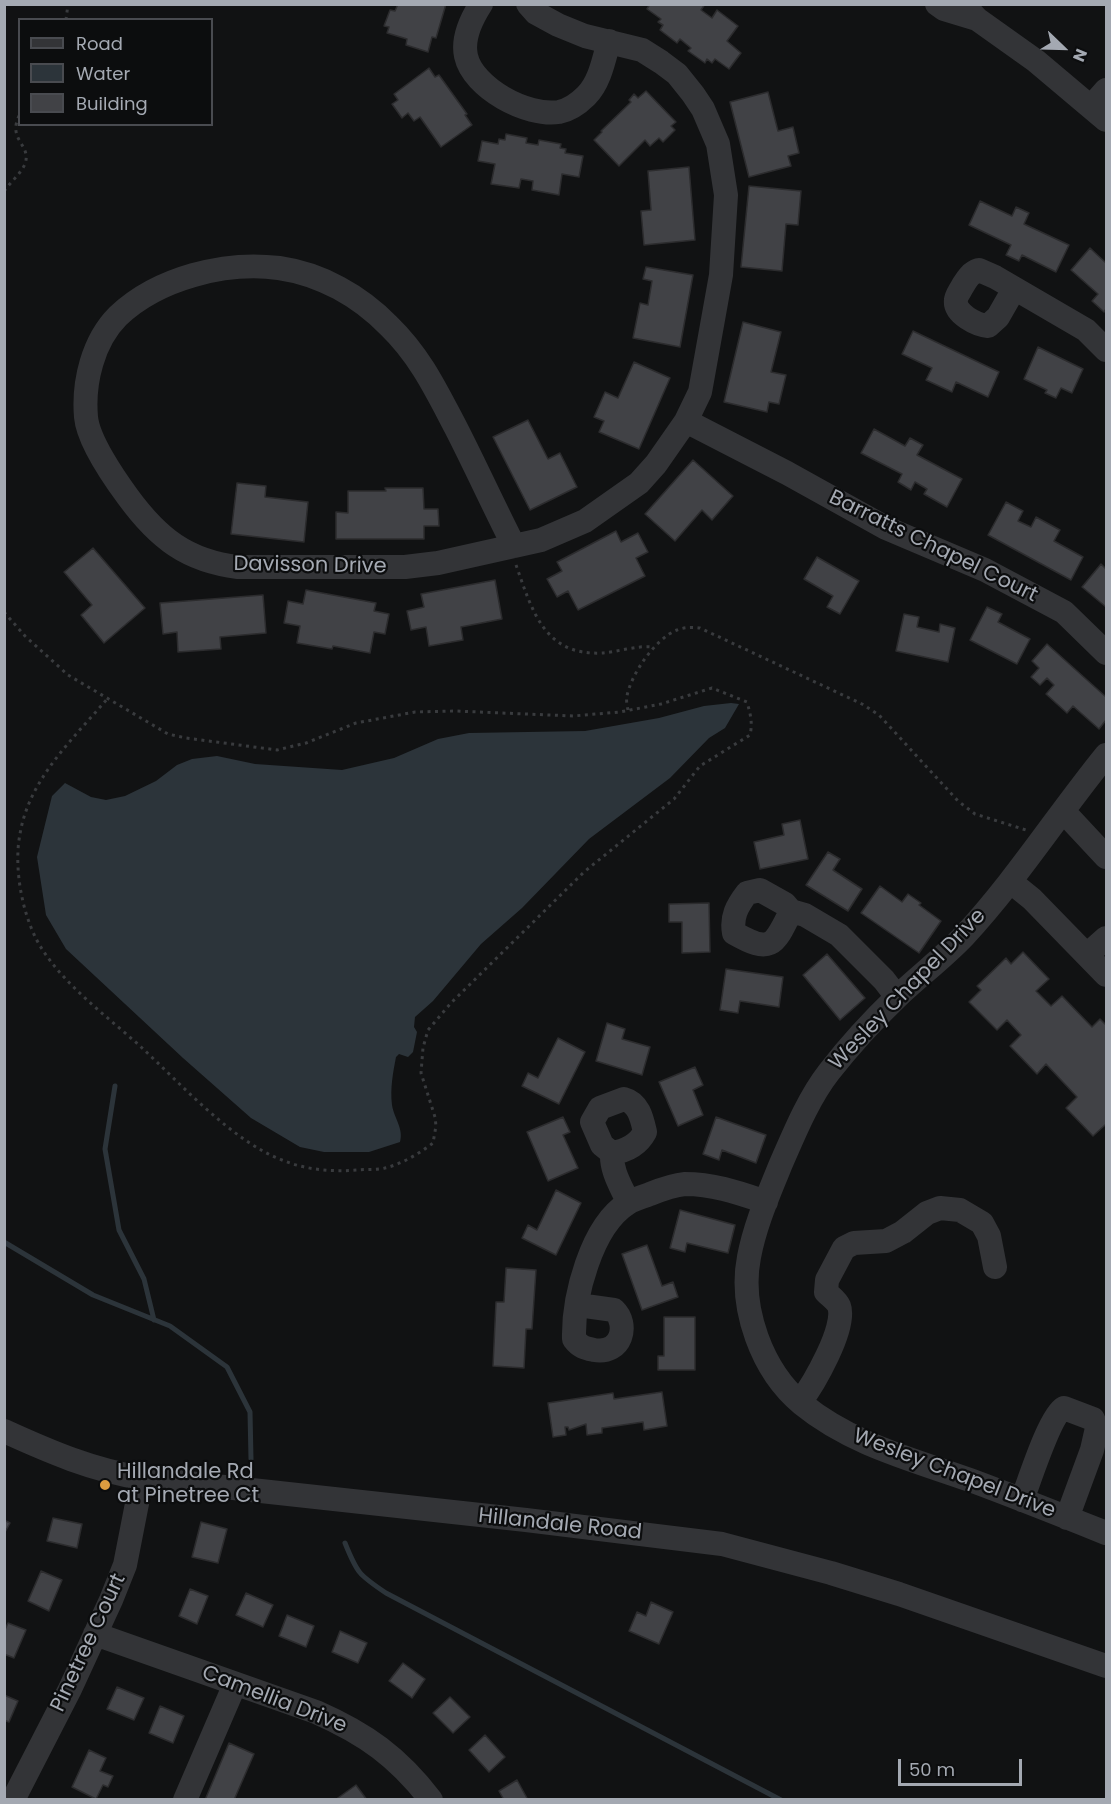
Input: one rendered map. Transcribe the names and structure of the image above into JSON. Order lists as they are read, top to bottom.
{
  "streets": {
    "street": [
      "Barratts Chapel Court",
      "Davisson Drive",
      "Wesley Chapel Drive",
      "Hillandale Road",
      "Pinetree Court",
      "Camellia Drive"
    ]
  },
  "crossings": [
    ["Barratts Chapel Court", "Davisson Drive"],
    ["Hillandale Road", "Pinetree Court"],
    ["Pinetree Court", "Camellia Drive"]
  ],
  "places": ["Hillandale Rd at Pinetree Ct"],
  "legend": ["Road", "Water", "Building"],
  "scale_bar": "50 m",
  "north": "bottom right"
}
